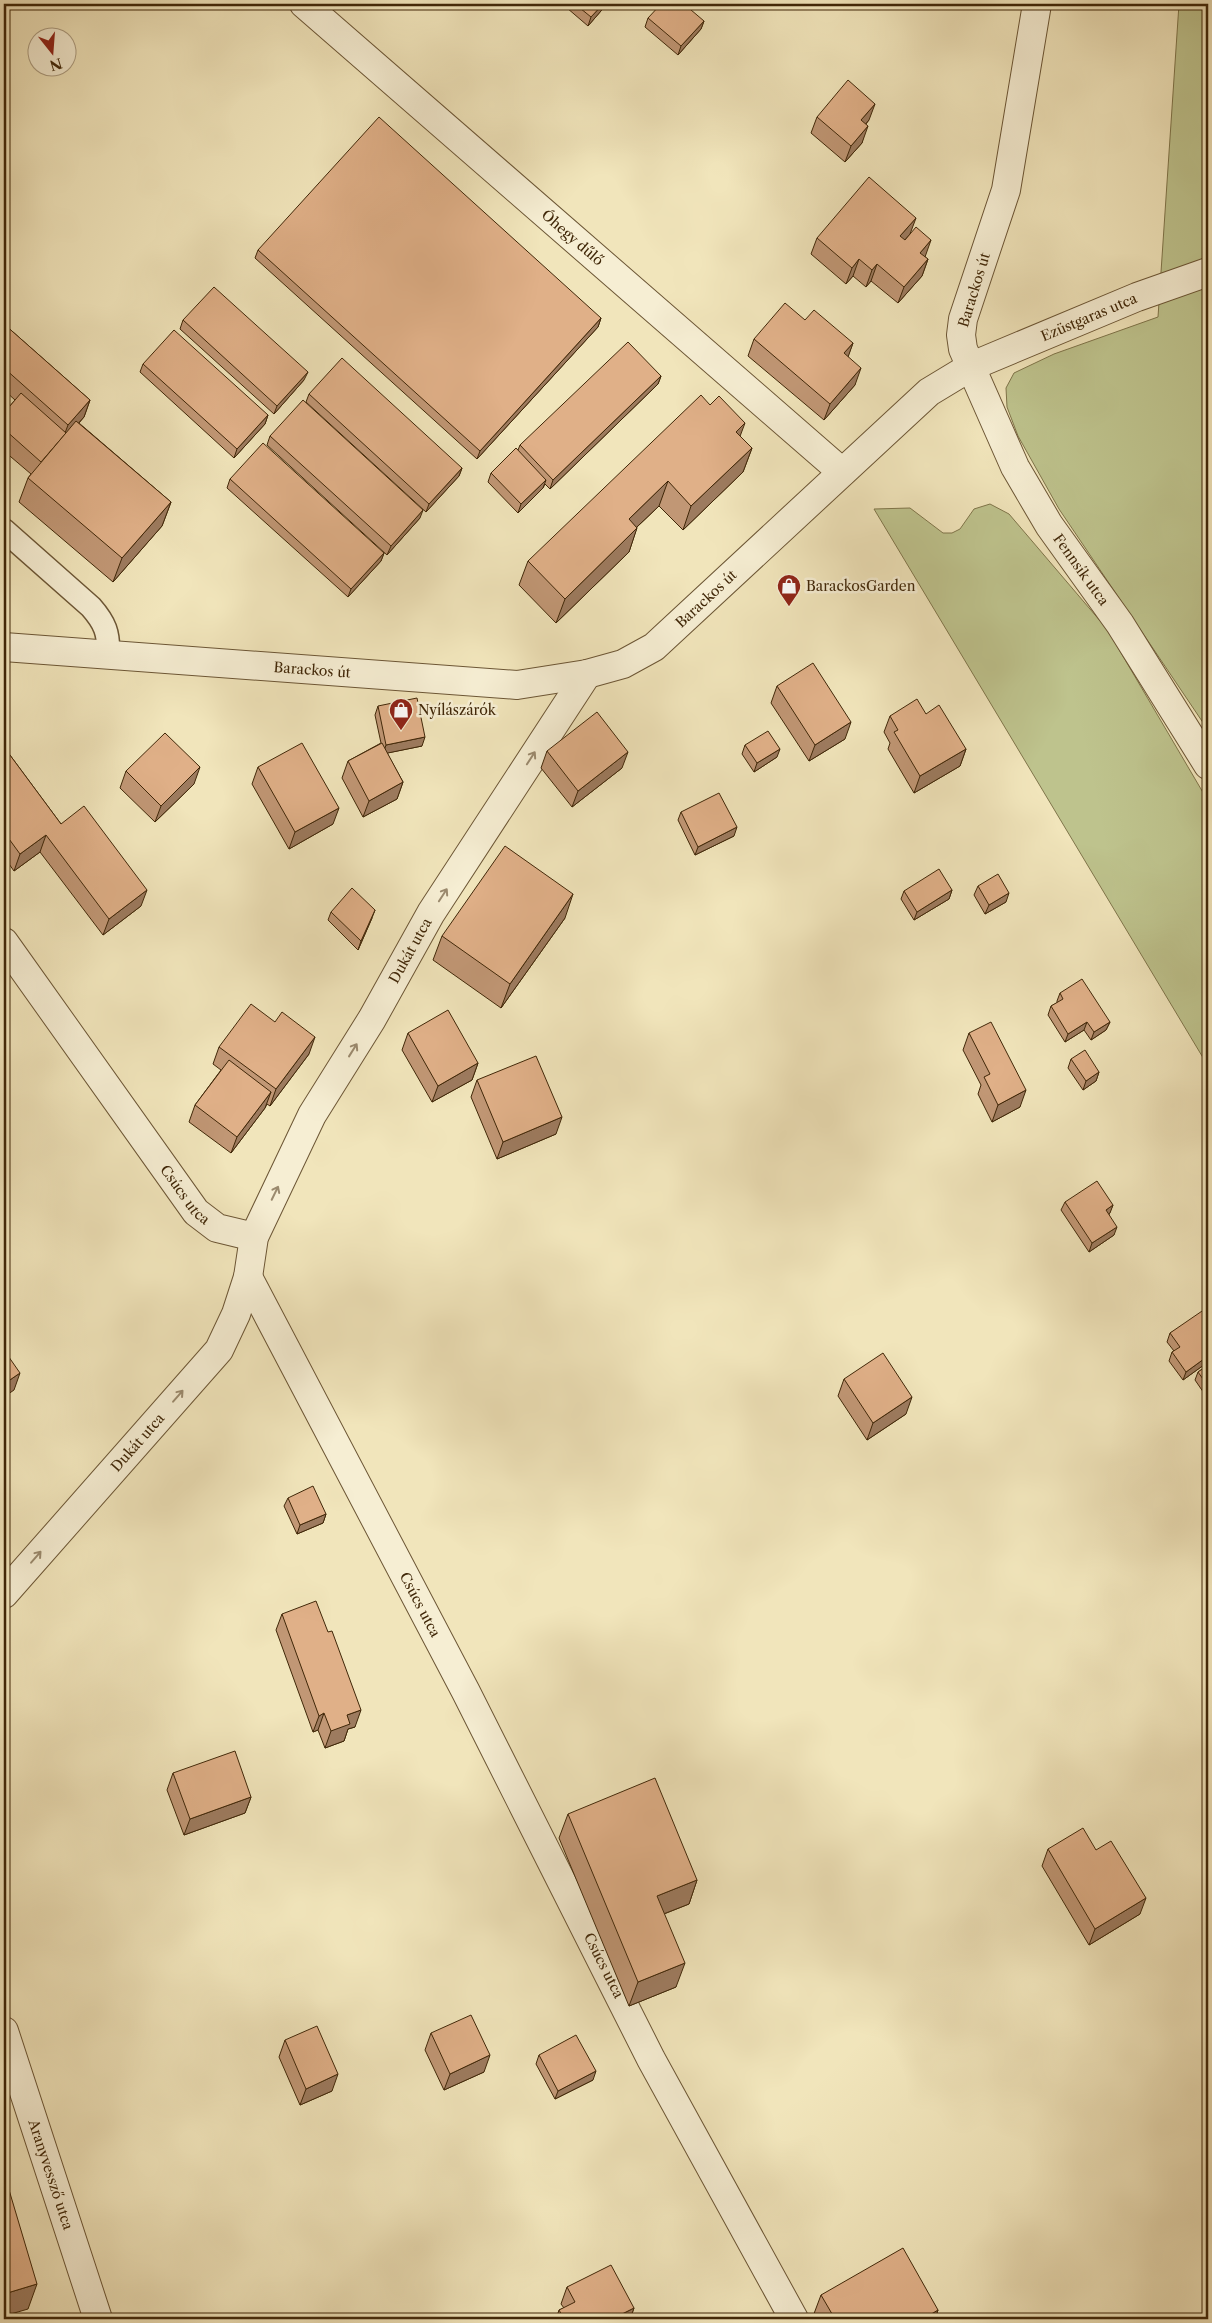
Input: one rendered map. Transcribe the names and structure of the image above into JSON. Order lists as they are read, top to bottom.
{
  "streets": {
    "street": [
      "Óhegy dűlő",
      "Barackos út",
      "Ezüstgaras utca",
      "Fennsík utca",
      "Dukát utca",
      "Csúcs utca",
      "Aranyvessző utca"
    ]
  },
  "crossings": [
    ["Óhegy dűlő", "Barackos út"],
    ["Barackos út", "Ezüstgaras utca"],
    ["Barackos út", "Fennsík utca"],
    ["Barackos út", "Dukát utca"],
    ["Ezüstgaras utca", "Fennsík utca"],
    ["Dukát utca", "Csúcs utca"]
  ],
  "one_way": ["Dukát utca"],
  "places": {
    "shop": ["BarackosGarden", "Nyílászárók"]
  },
  "north": "bottom"
}
